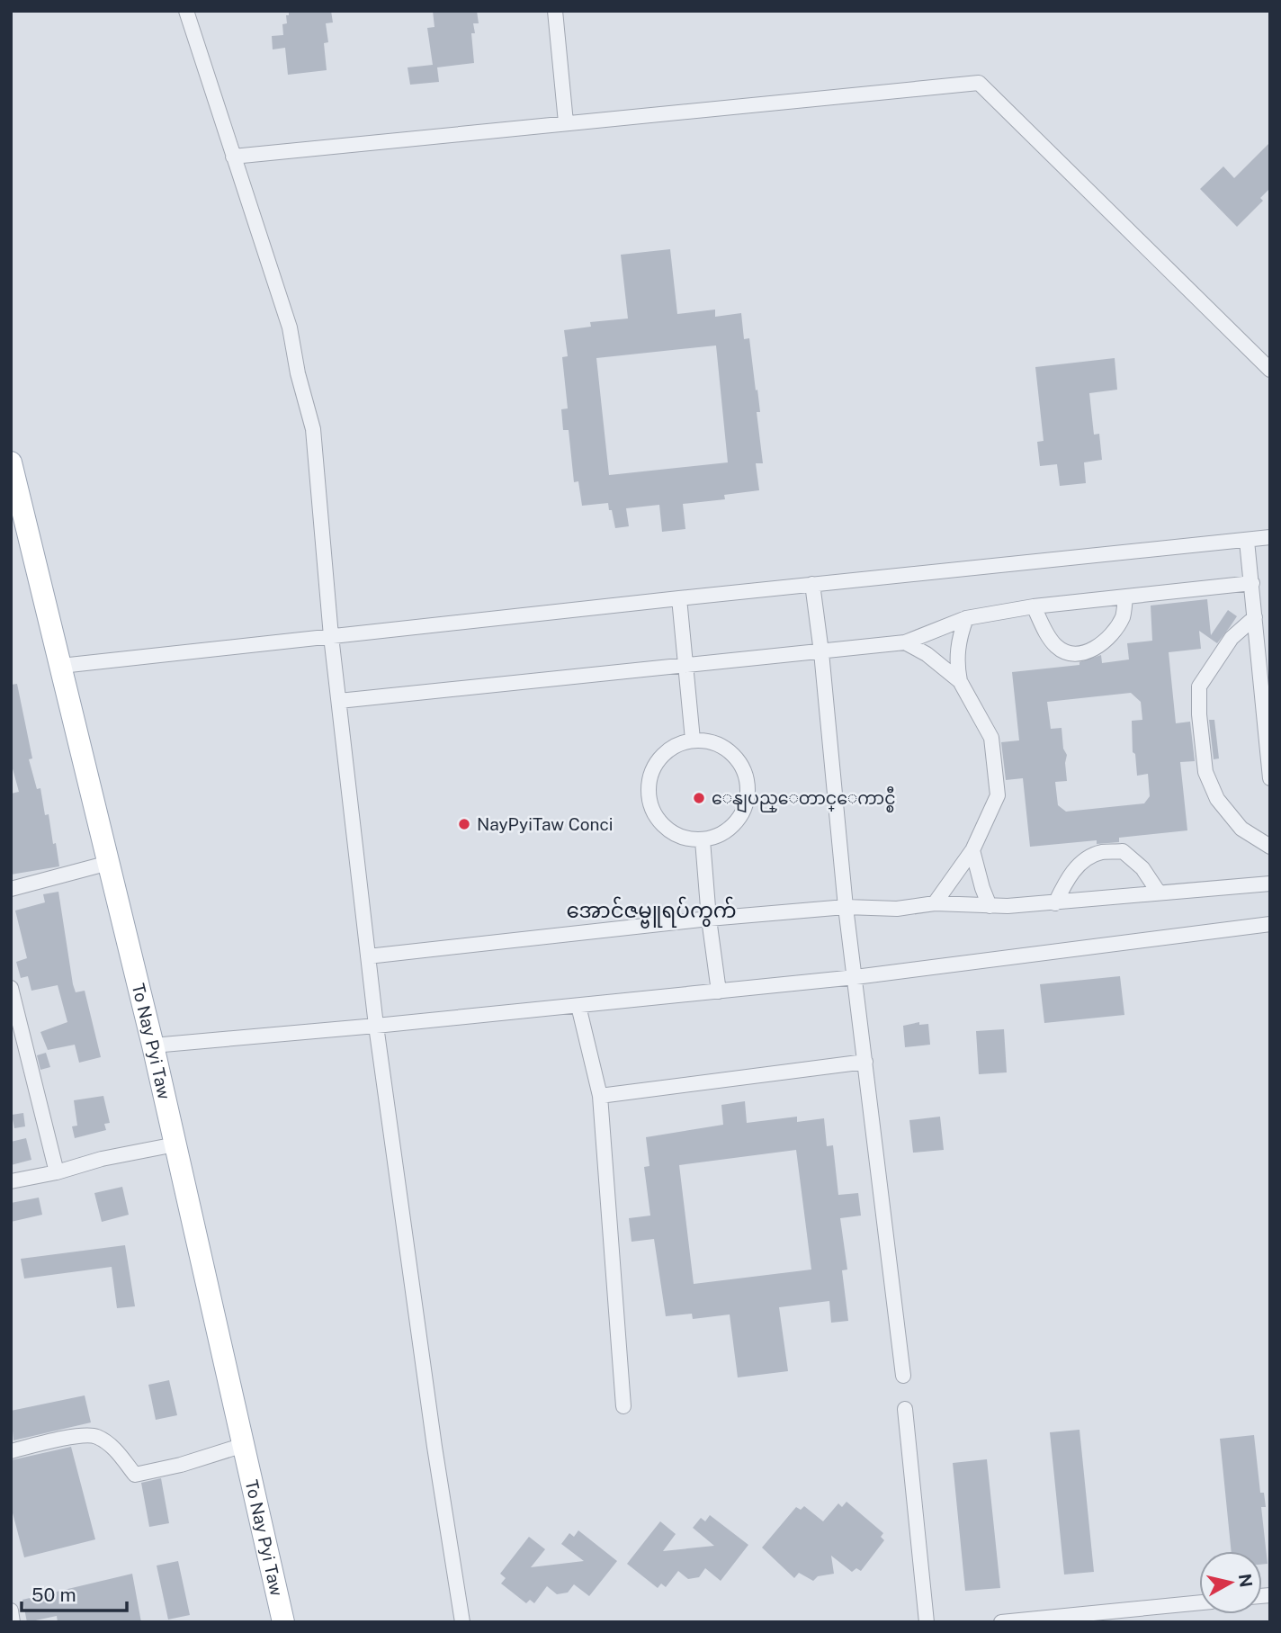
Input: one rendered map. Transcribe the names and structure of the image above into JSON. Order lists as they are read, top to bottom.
{
  "streets": {
    "main road": ["To Nay Pyi Taw"]
  },
  "districts": ["အောင်ဇမ္ဗူရပ်ကွက်"],
  "places": ["ေနျပည္ေတာင္ေကာင္စီ", "NayPyiTaw Conci"],
  "scale_bar": "50 m",
  "north": "right"
}
